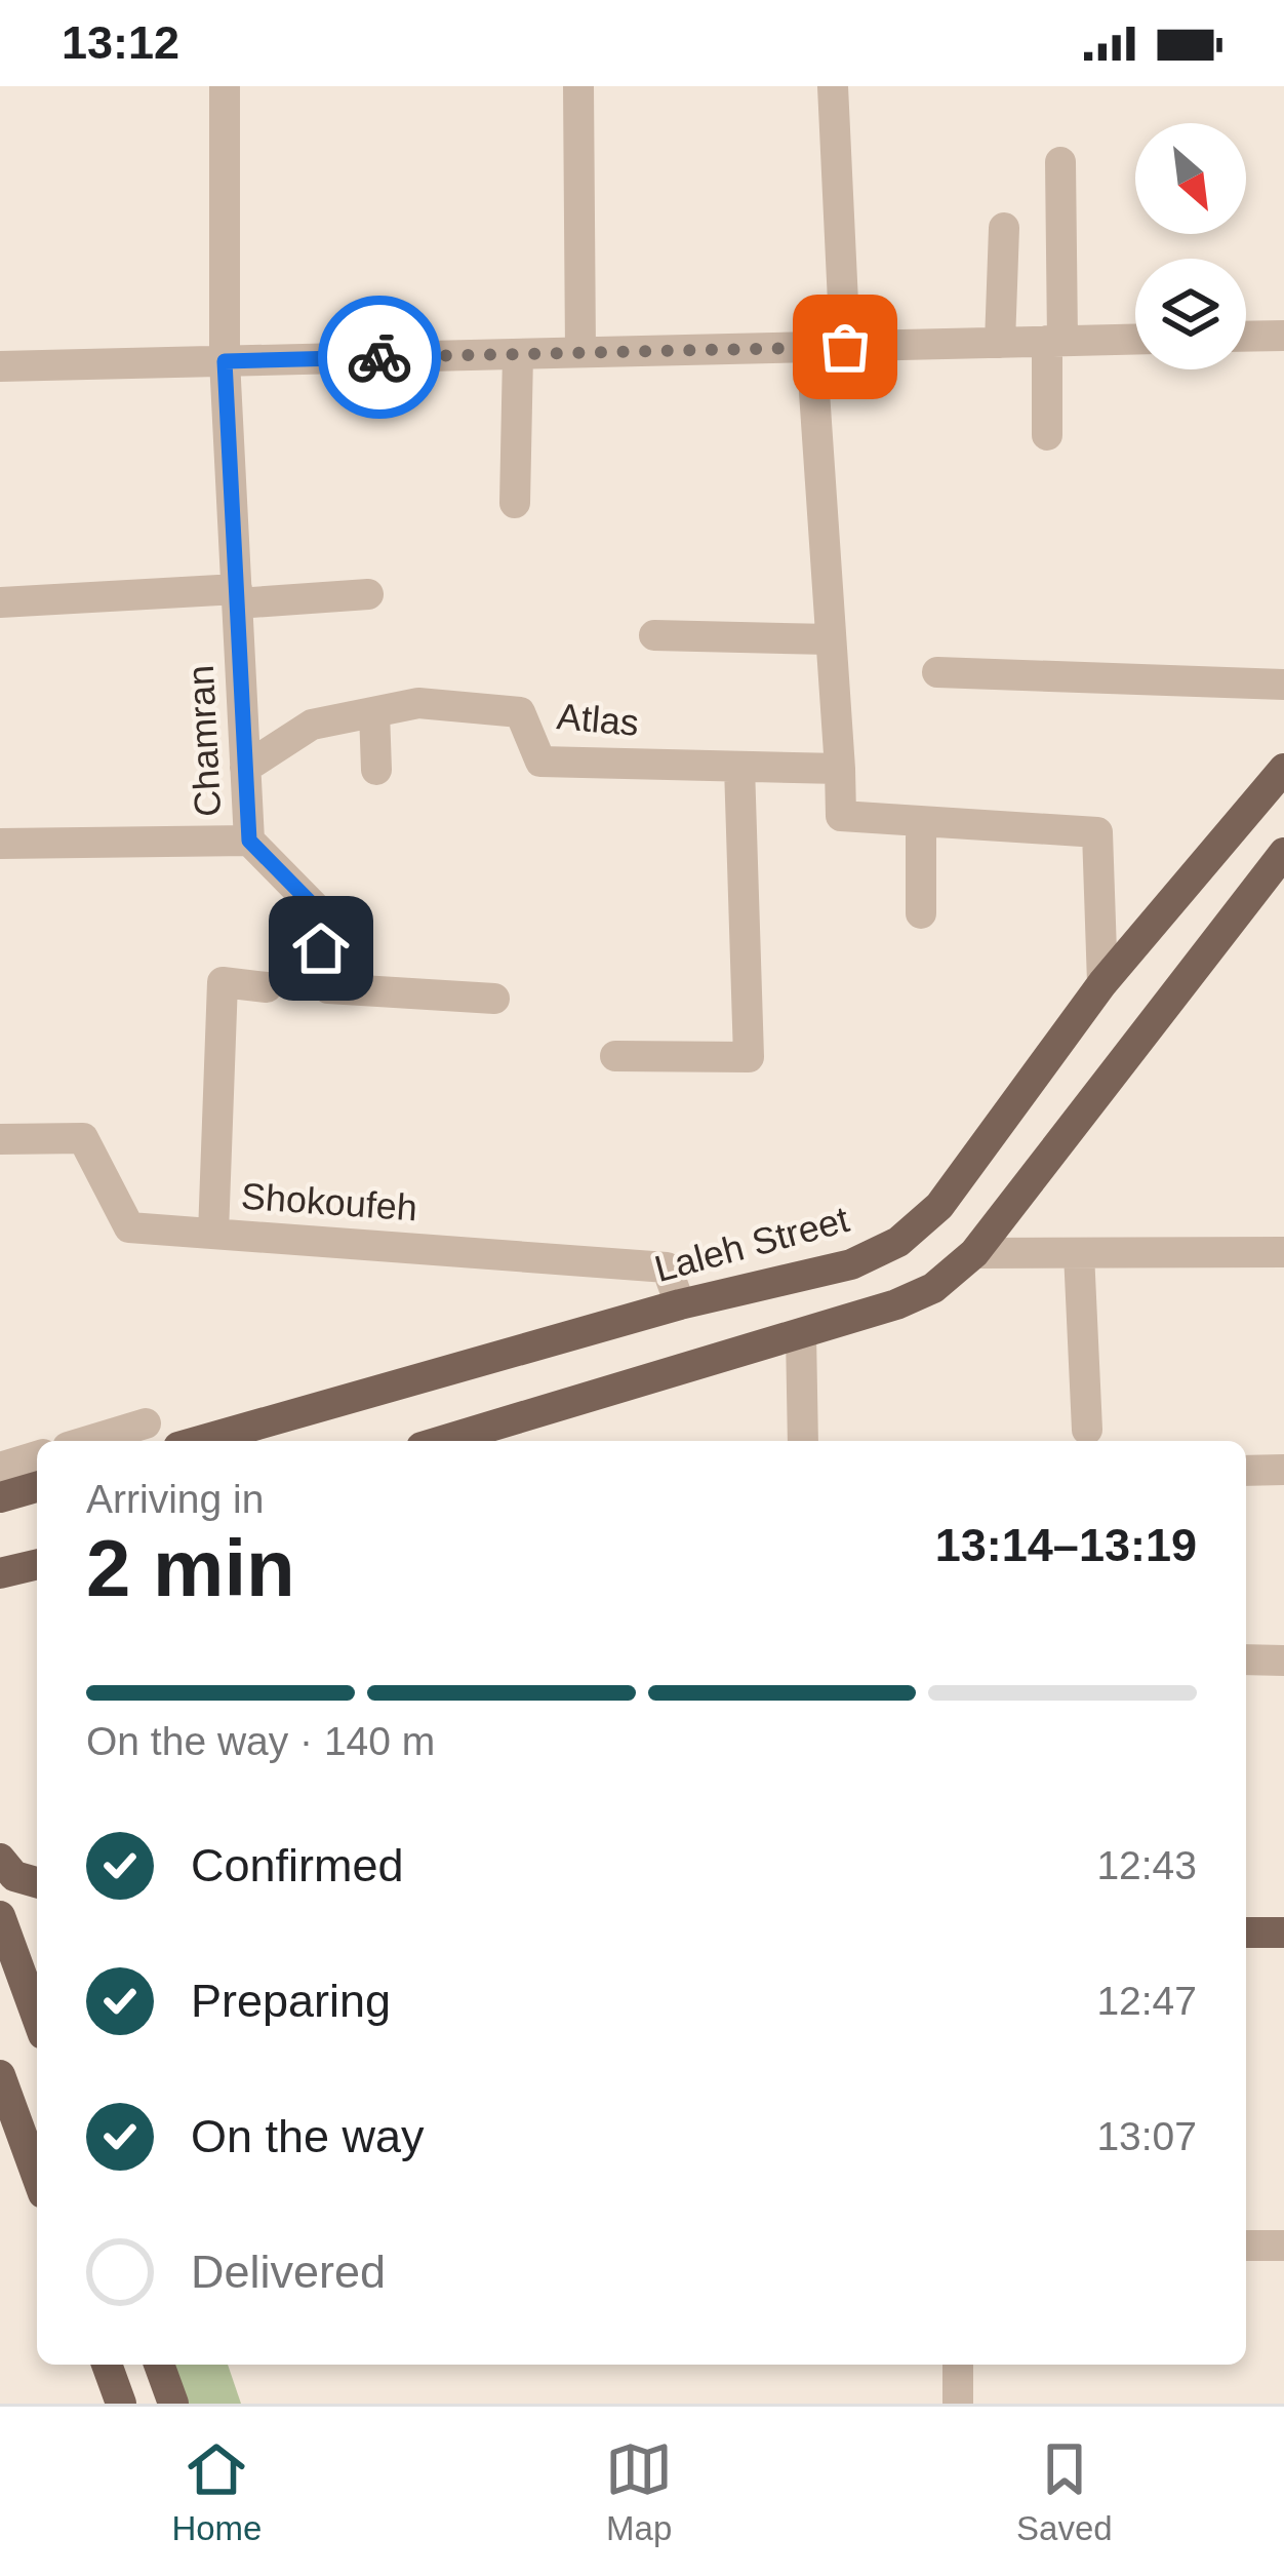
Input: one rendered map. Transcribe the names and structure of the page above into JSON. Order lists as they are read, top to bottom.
{
  "streets": {
    "main road": ["Laleh Street"],
    "street": ["Atlas", "Chamran", "Shokoufeh"]
  },
  "crossings": [
    ["Atlas", "Chamran"],
    ["Shokoufeh", "Laleh Street"]
  ],
  "north": "bottom right",
  "page": {
    "status": "13:12",
    "heading": ["2 min", "Arriving in", "13:14–13:19"],
    "bar": "On the way · 140 m",
    "list": [
      ["Confirmed", "12:43"],
      ["Preparing", "12:47"],
      ["On the way", "13:07"],
      "Delivered"
    ],
    "tabs": ["Home", "Map", "Saved"]
  }
}
